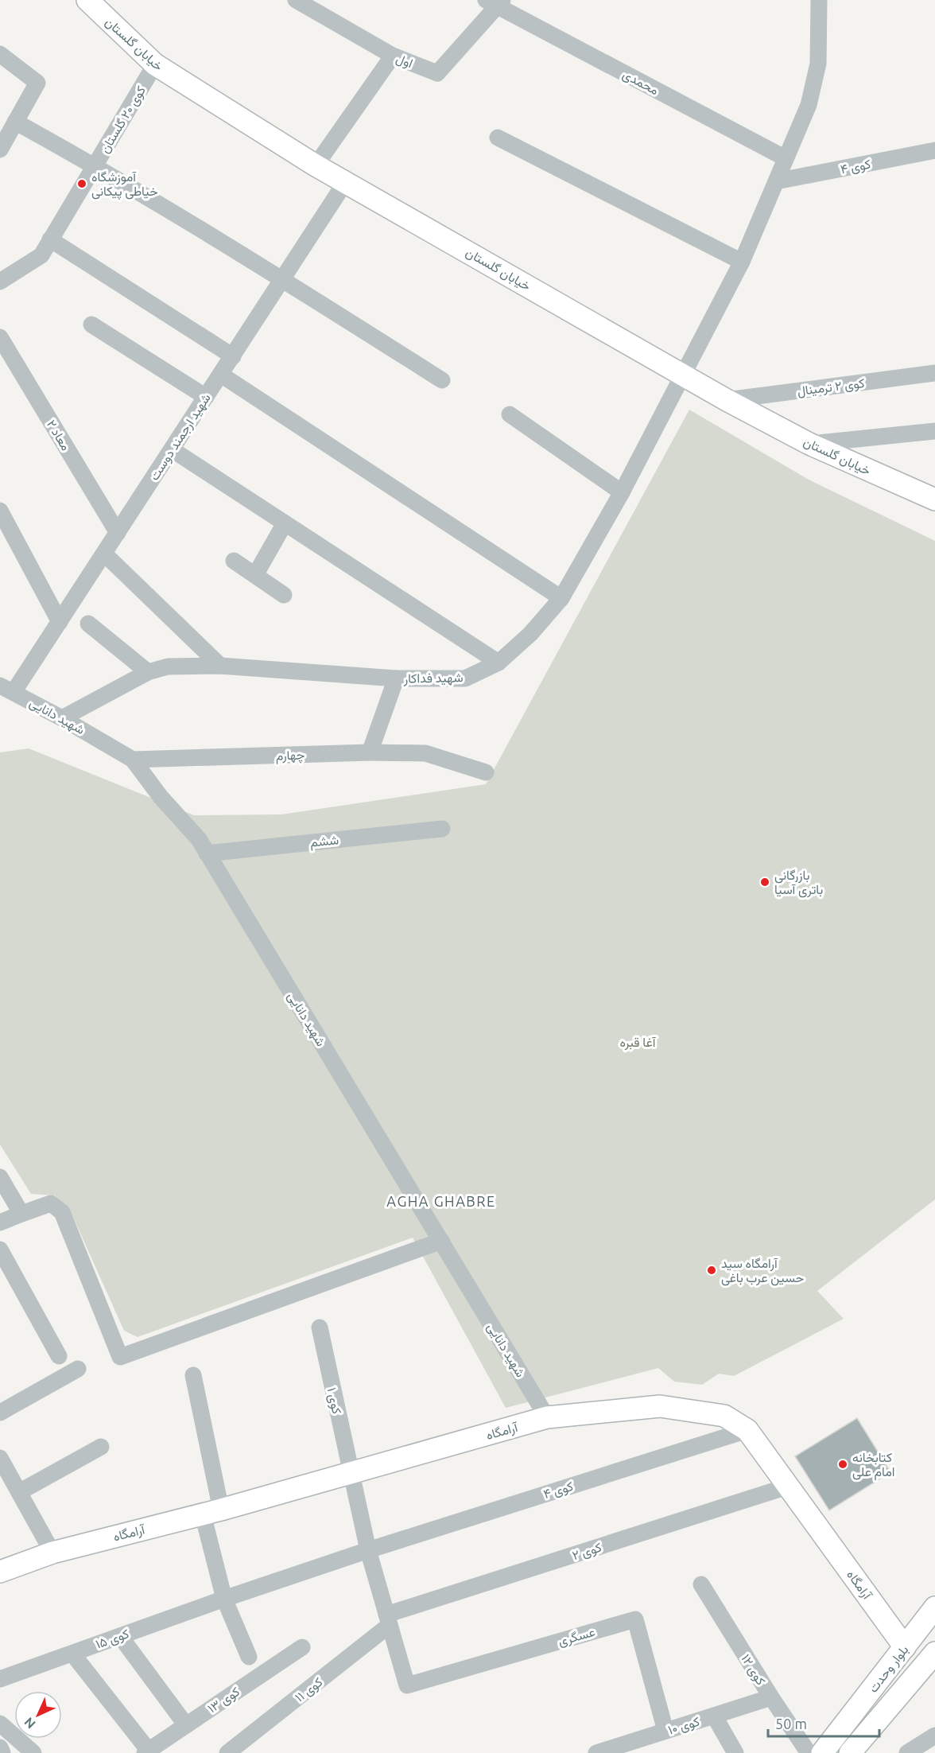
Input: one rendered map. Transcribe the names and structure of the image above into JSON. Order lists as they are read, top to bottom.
{
  "streets": {
    "main road": ["خیابان گلستان", "آرامگاه", "بلوار وحدت"],
    "street": [
      "اول",
      "محمدی",
      "کوی ۲۰ گلستان",
      "کوی ۴",
      "کوی ۲ ترمینال",
      "معاد ۲",
      "شهید ارجمند دوست",
      "شهید فداکار",
      "شهید دانایی",
      "چهارم",
      "ششم",
      "کوی ۱",
      "کوی ۲",
      "عسگری",
      "کوی ۱۵",
      "کوی ۱۲",
      "کوی ۱۱",
      "کوی ۱۳",
      "کوی ۱۰"
    ]
  },
  "crossings": [
    ["خیابان گلستان", "کوی ۲۰ گلستان"],
    ["خیابان گلستان", "کوی ۲ ترمینال"],
    ["خیابان گلستان", "شهید ارجمند دوست"],
    ["خیابان گلستان", "شهید فداکار"],
    ["اول", "محمدی"],
    ["محمدی", "شهید فداکار"],
    ["کوی ۴", "شهید فداکار"],
    ["کوی ۴", "کوی ۱"],
    ["کوی ۴", "آرامگاه"],
    ["کوی ۴", "کوی ۱۵"],
    ["معاد ۲", "شهید ارجمند دوست"],
    ["شهید ارجمند دوست", "شهید دانایی"],
    ["شهید فداکار", "شهید دانایی"],
    ["شهید دانایی", "چهارم"],
    ["شهید دانایی", "ششم"],
    ["شهید دانایی", "آرامگاه"],
    ["کوی ۱", "آرامگاه"],
    ["کوی ۱", "کوی ۲"],
    ["کوی ۱", "عسگری"],
    ["کوی ۱", "کوی ۱۱"],
    ["آرامگاه", "کوی ۲"],
    ["آرامگاه", "بلوار وحدت"],
    ["کوی ۲", "کوی ۱۱"],
    ["عسگری", "کوی ۱۰"],
    ["کوی ۱۲", "کوی ۱۰"]
  ],
  "districts": ["AGHA GHABRE"],
  "parks": ["آغا قبره"],
  "places": [
    "آموزشگاه خیاطی پیکانی",
    "بازرگانی باتری آسیا",
    "آرامگاه سید حسین عرب باغی",
    "کتابخانه امام علی"
  ],
  "scale_bar": "50 m",
  "north": "bottom left"
}
